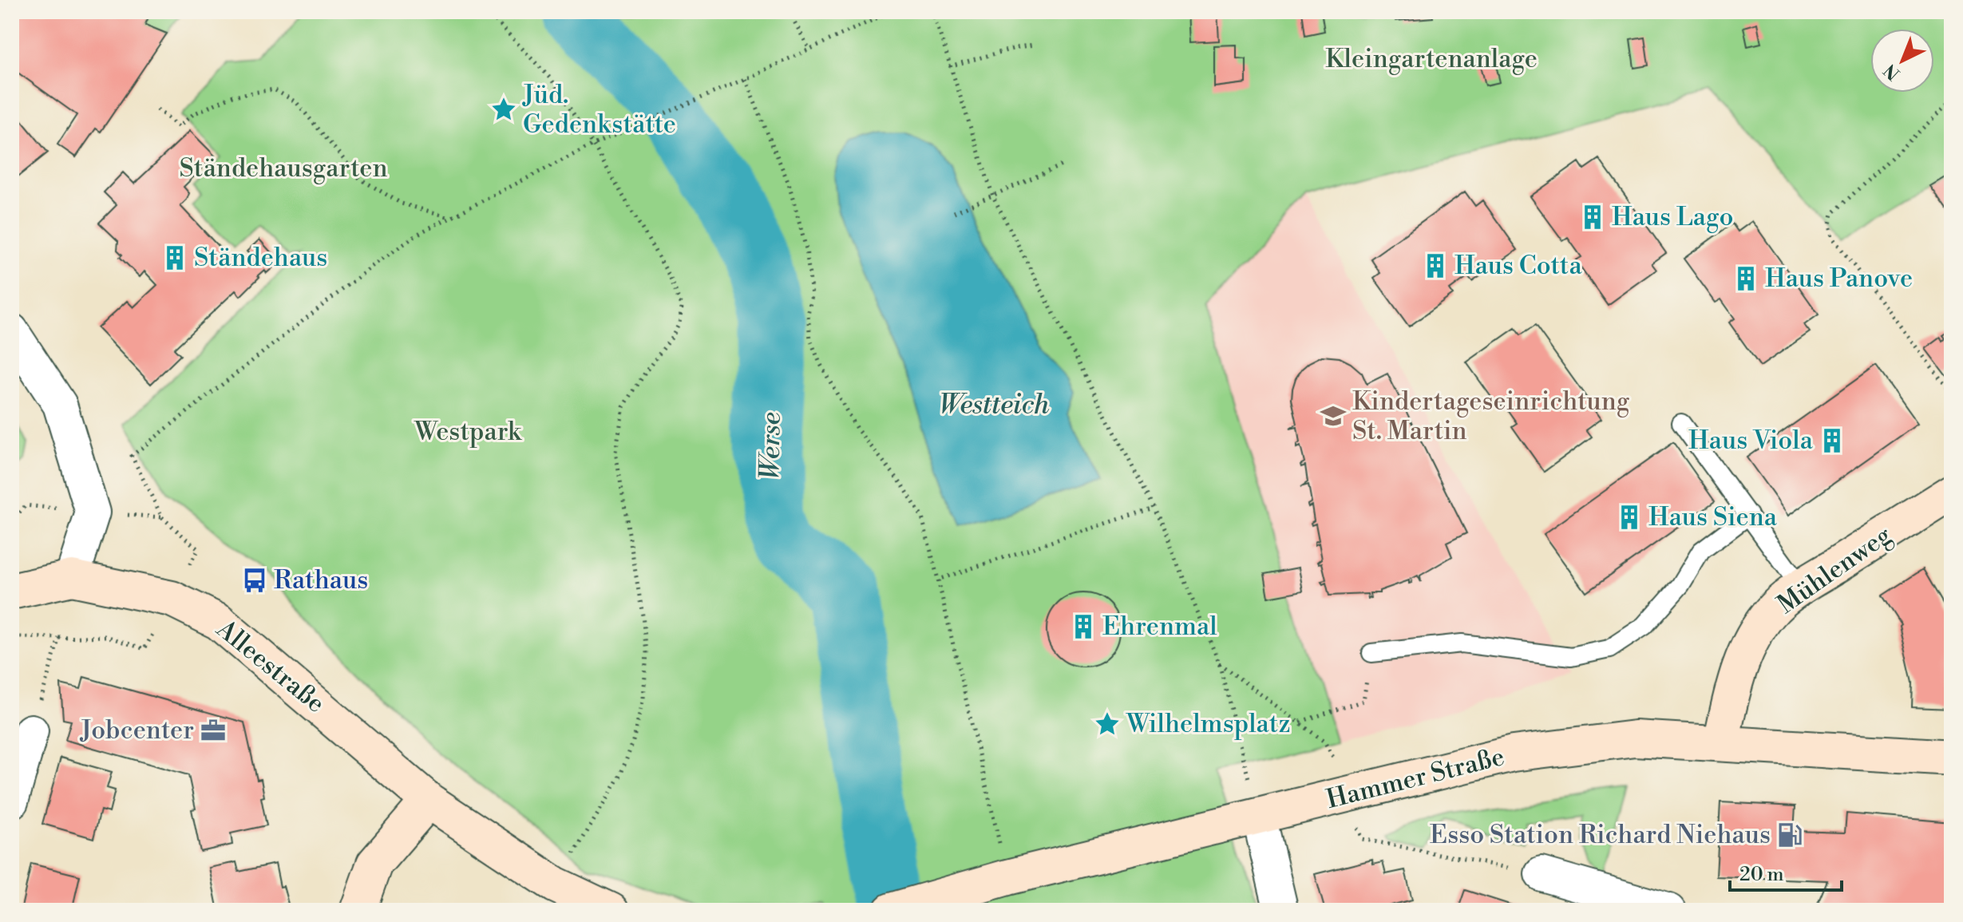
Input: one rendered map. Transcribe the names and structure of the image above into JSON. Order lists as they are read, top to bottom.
{
  "streets": {
    "main road": ["Mühlenweg", "Alleestraße", "Hammer Straße"]
  },
  "crossings": [
    ["Mühlenweg", "Hammer Straße"]
  ],
  "water": ["Westteich", "Werse"],
  "parks": ["Kleingartenanlage", "Ständehausgarten", "Westpark"],
  "places": {
    "place": ["Jüd. Gedenkstätte", "Wilhelmsplatz"],
    "building": [
      "Haus Lago",
      "Ständehaus",
      "Haus Cotta",
      "Haus Panove",
      "Haus Viola",
      "Haus Siena",
      "Ehrenmal"
    ],
    "school or university": ["Kindertageseinrichtung St. Martin"],
    "bus stop": ["Rathaus"],
    "office": ["Jobcenter"],
    "fuel station": ["Esso Station Richard Niehaus"]
  },
  "scale_bar": "20 m",
  "north": "bottom left"
}
